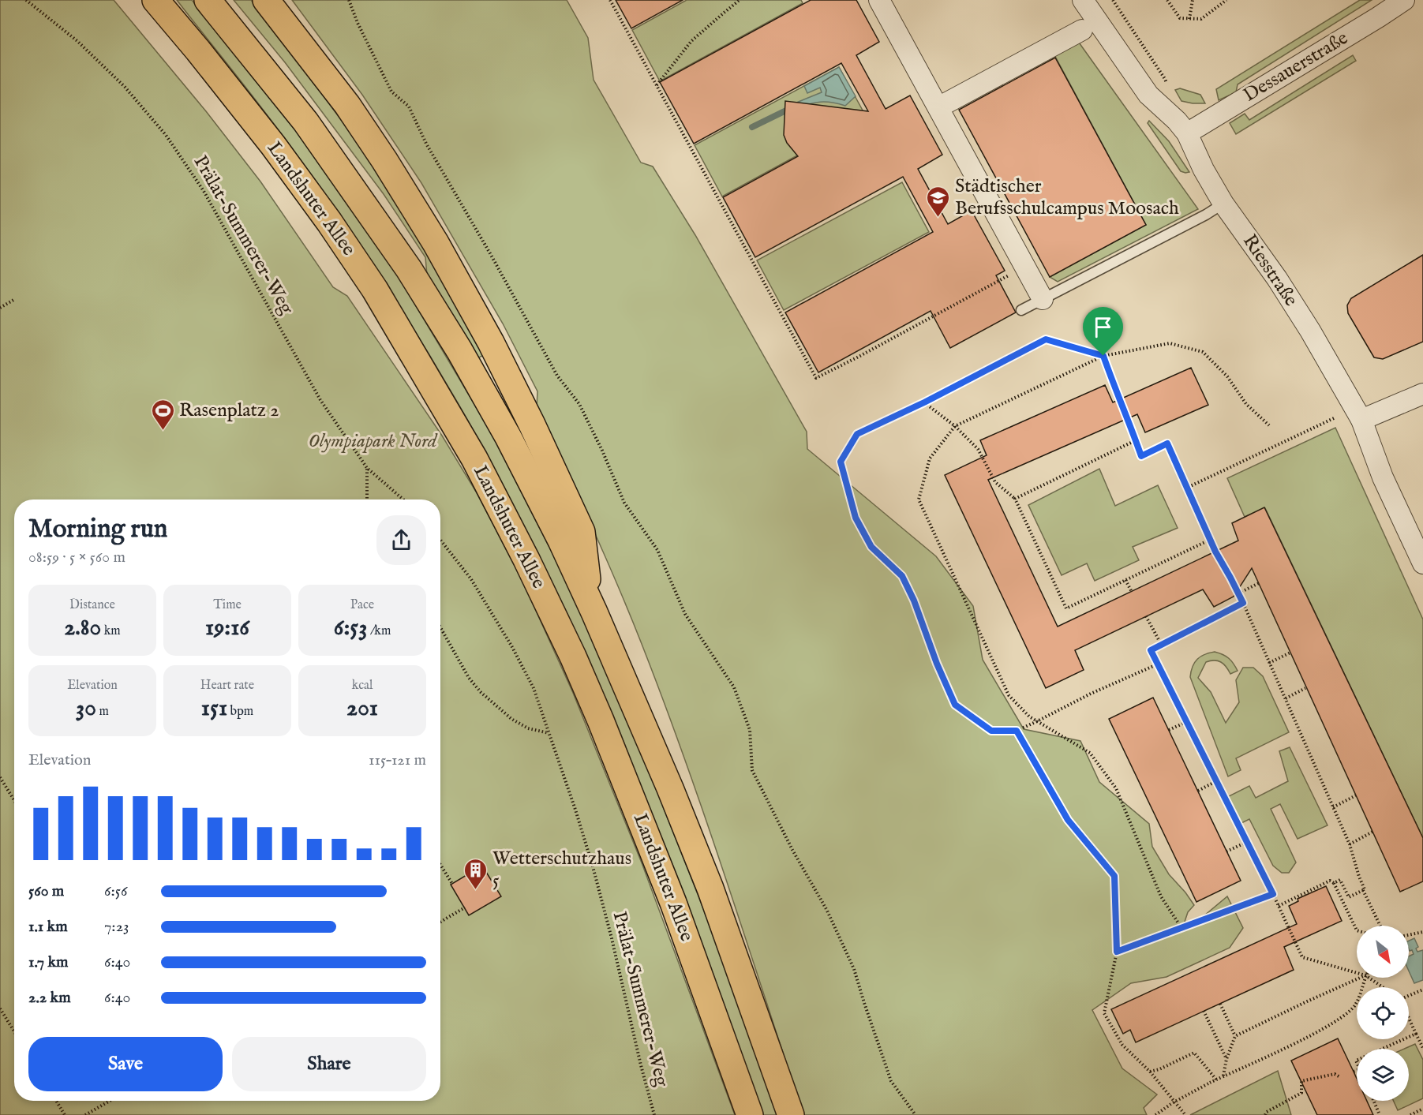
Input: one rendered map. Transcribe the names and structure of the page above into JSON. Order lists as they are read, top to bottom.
{
  "streets": {
    "highway": ["Landshuter Allee"],
    "street": ["Dessauerstraße", "Riesstraße"],
    "path": ["Prälat-Summerer-Weg"]
  },
  "crossings": [
    ["Dessauerstraße", "Riesstraße"]
  ],
  "parks": ["Olympiapark Nord"],
  "places": {
    "school or university": ["Städtischer Berufsschulcampus Moosach"],
    "sports": ["Rasenplatz 2"],
    "building": ["Wetterschutzhaus 5"]
  },
  "north": "bottom right",
  "page": {
    "heading": ["Morning run", "08:59 · 5 × 560 m"],
    "stats": [
      ["Distance", "2.80 km"],
      ["Time", "19:16"],
      ["Pace", "6:53 /km"],
      ["Elevation", "30 m"],
      ["Heart rate", "151 bpm"],
      ["kcal", "201"]
    ],
    "chart": ["Elevation", "115–121 m"],
    "list": [
      {
        "name": "560 m",
        "note": "6:56"
      },
      {
        "name": "1.1 km",
        "note": "7:23"
      },
      {
        "name": "1.7 km",
        "note": "6:40"
      },
      {
        "name": "2.2 km",
        "note": "6:40"
      }
    ],
    "buttons": ["Save", "Share"]
  }
}
